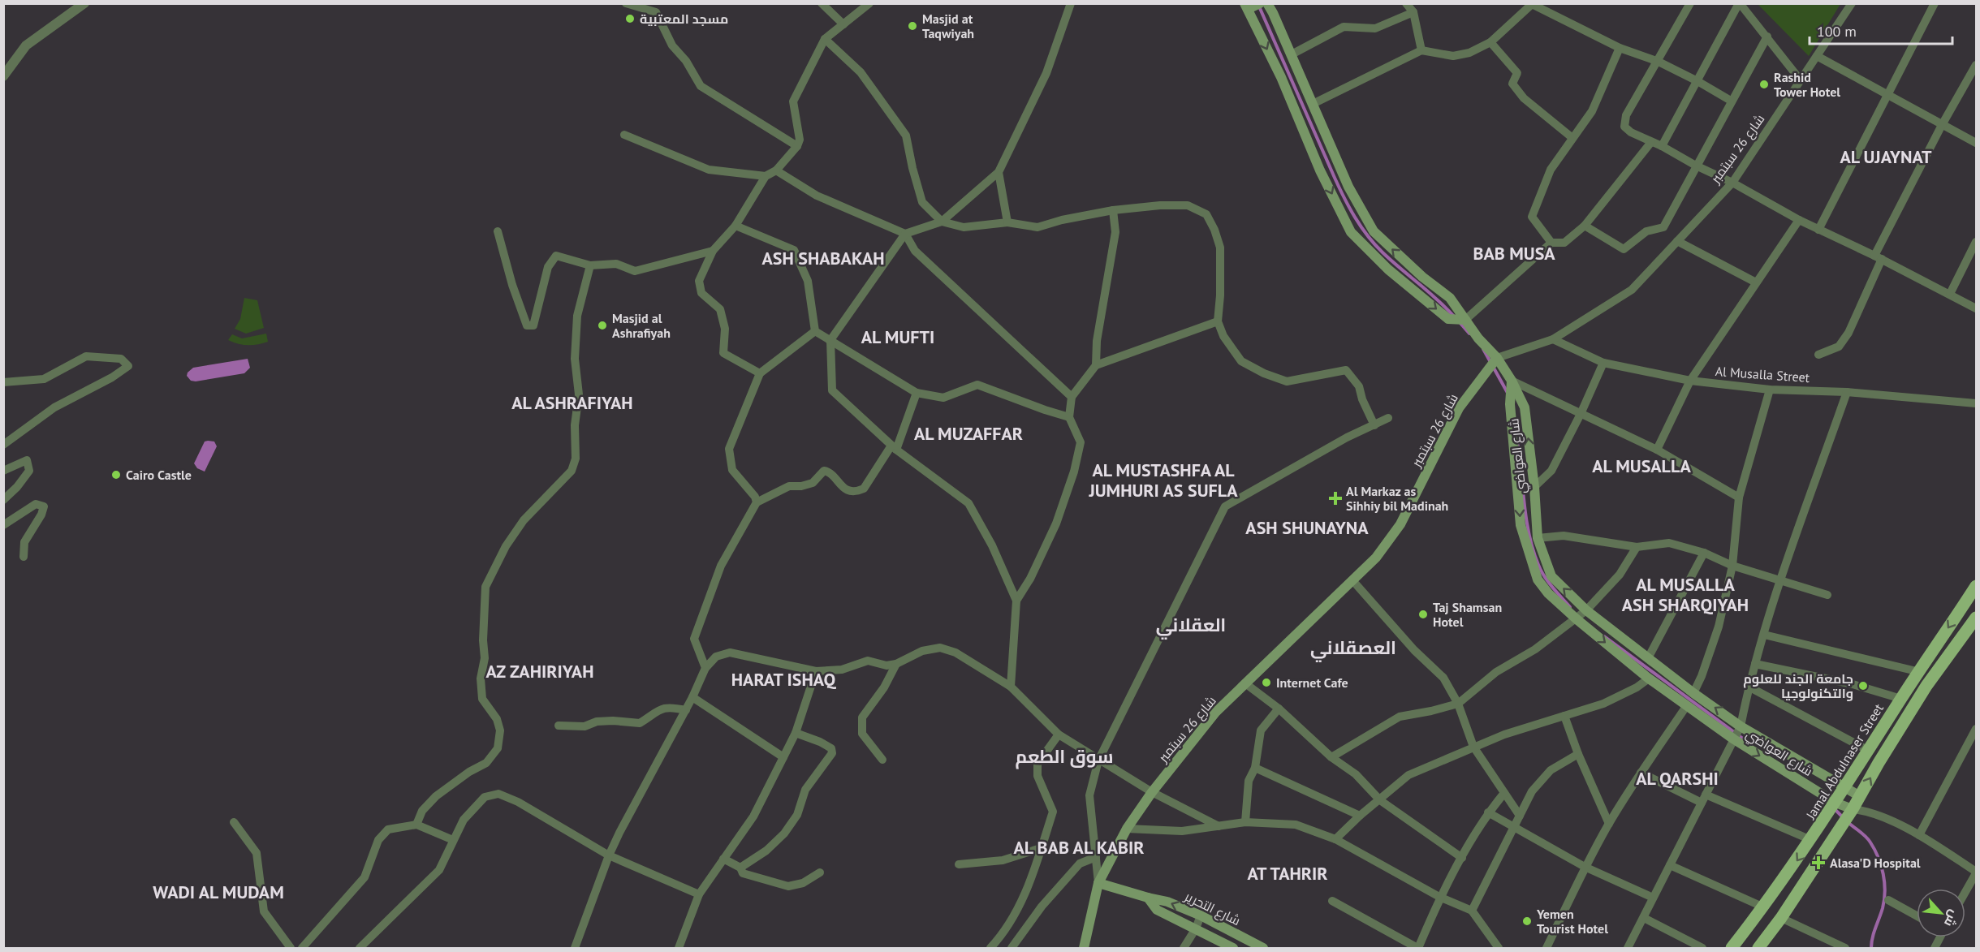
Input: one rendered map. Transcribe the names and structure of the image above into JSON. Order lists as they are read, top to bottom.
{
  "streets": {
    "main road": [
      "شارع 26 سبتمبر",
      "شارع العواضي",
      "Jamal Abdulnaser Street",
      "شارع التحرير"
    ],
    "street": ["Al Musalla Street"]
  },
  "crossings": [
    ["شارع 26 سبتمبر", "Al Musalla Street"],
    ["شارع 26 سبتمبر", "شارع التحرير"],
    ["شارع العواضي", "Jamal Abdulnaser Street"]
  ],
  "districts": [
    "AL UJAYNAT",
    "BAB MUSA",
    "ASH SHABAKAH",
    "AL MUFTI",
    "AL ASHRAFIYAH",
    "AL MUZAFFAR",
    "AL MUSALLA",
    "AL MUSTASHFA AL JUMHURI AS SUFLA",
    "ASH SHUNAYNA",
    "AL MUSALLA ASH SHARQIYAH",
    "العقلاني",
    "العصقلاني",
    "AZ ZAHIRIYAH",
    "HARAT ISHAQ",
    "سوق الطعم",
    "AL QARSHI",
    "AL BAB AL KABIR",
    "AT TAHRIR",
    "WADI AL MUDAM"
  ],
  "places": {
    "other": [
      "مسجد المعتبية",
      "Masjid at Taqwiyah",
      "Rashid Tower Hotel",
      "Masjid al Ashrafiyah",
      "Cairo Castle",
      "Taj Shamsan Hotel",
      "Internet Cafe",
      "جامعة الجند للعلوم والتكنولوجيا",
      "Yemen Tourist Hotel"
    ],
    "health": ["Al Markaz as Sihhiy bil Madinah", "Alasa'D Hospital"]
  },
  "scale_bar": "100 m",
  "north": "bottom right"
}
